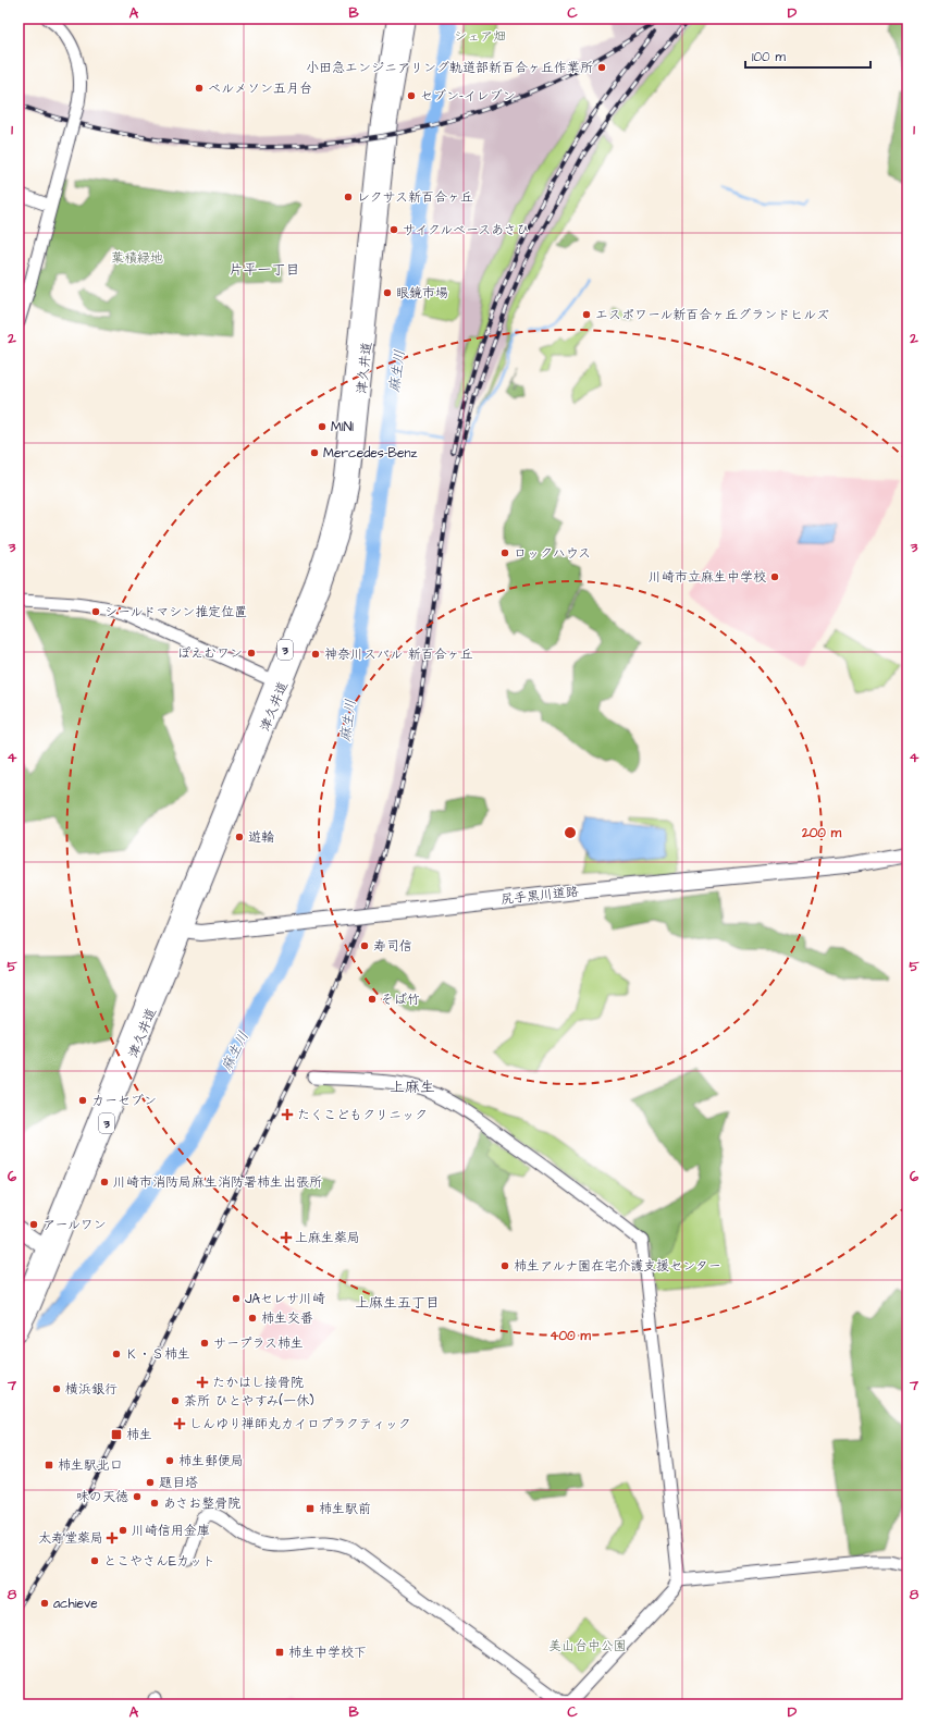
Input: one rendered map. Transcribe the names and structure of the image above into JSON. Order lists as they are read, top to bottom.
{
  "streets": {
    "main road": ["津久井道", "3", "尻手黒川道路"]
  },
  "crossings": [
    ["津久井道", "尻手黒川道路"]
  ],
  "districts": ["片平一丁目", "上麻生", "上麻生五丁目"],
  "water": ["麻生川"],
  "parks": ["シェア畑", "葉積緑地", "美山台中公園"],
  "places": {
    "other": [
      "小田急エンジニアリング軌道部新百合ヶ丘作業所",
      "ベルメソン五月台",
      "セブン-イレブン",
      "レクサス新百合ヶ丘",
      "サイクルベースあさひ",
      "眼鏡市場",
      "エスポワール新百合ヶ丘グランドヒルズ",
      "MINI",
      "Mercedes-Benz",
      "ロックハウス",
      "川崎市立麻生中学校",
      "シールドマシン推定位置",
      "ぽえむワン",
      "神奈川スバル 新百合ヶ丘",
      "遊輪",
      "寿司信",
      "そば竹",
      "カーセブン",
      "川崎市消防局麻生消防署柿生出張所",
      "アールワン",
      "柿生アルナ園在宅介護支援センター",
      "JAセレサ川崎",
      "柿生交番",
      "サープラス柿生",
      "Ｋ・Ｓ柿生",
      "横浜銀行",
      "茶所 ひとやすみ(一休)",
      "柿生郵便局",
      "題目塔",
      "味の天徳",
      "あさお整骨院",
      "川崎信用金庫",
      "とこやさんEカット",
      "achieve"
    ],
    "health": [
      "たくこどもクリニック",
      "上麻生薬局",
      "たかはし接骨院",
      "しんゆり禅師丸カイロプラクティック",
      "太寿堂薬局"
    ],
    "transit": [
      "柿生",
      "柿生駅北口",
      "柿生駅前",
      "柿生中学校下"
    ]
  },
  "scale_bar": "100 m",
  "grid": {
    "columns": [
      "A",
      "B",
      "C",
      "D"
    ],
    "rows": [
      "1",
      "2",
      "3",
      "4",
      "5",
      "6",
      "7",
      "8"
    ]
  },
  "rings": ["200 m", "400 m"]
}
